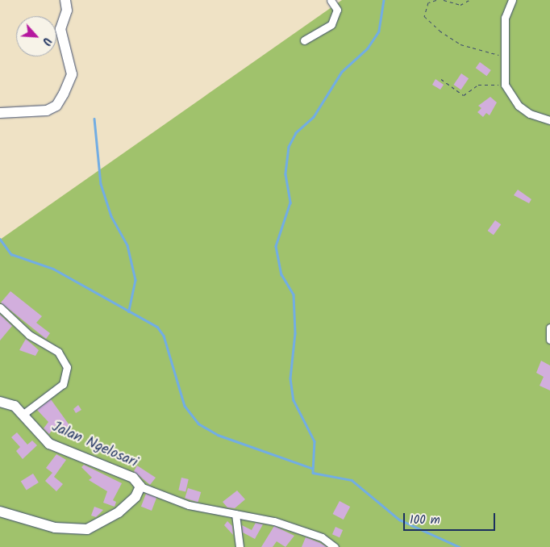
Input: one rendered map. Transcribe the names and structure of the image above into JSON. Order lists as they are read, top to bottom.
{
  "streets": {
    "street": ["Jalan Ngelosari"]
  },
  "scale_bar": "100 m",
  "north": "bottom right"
}
